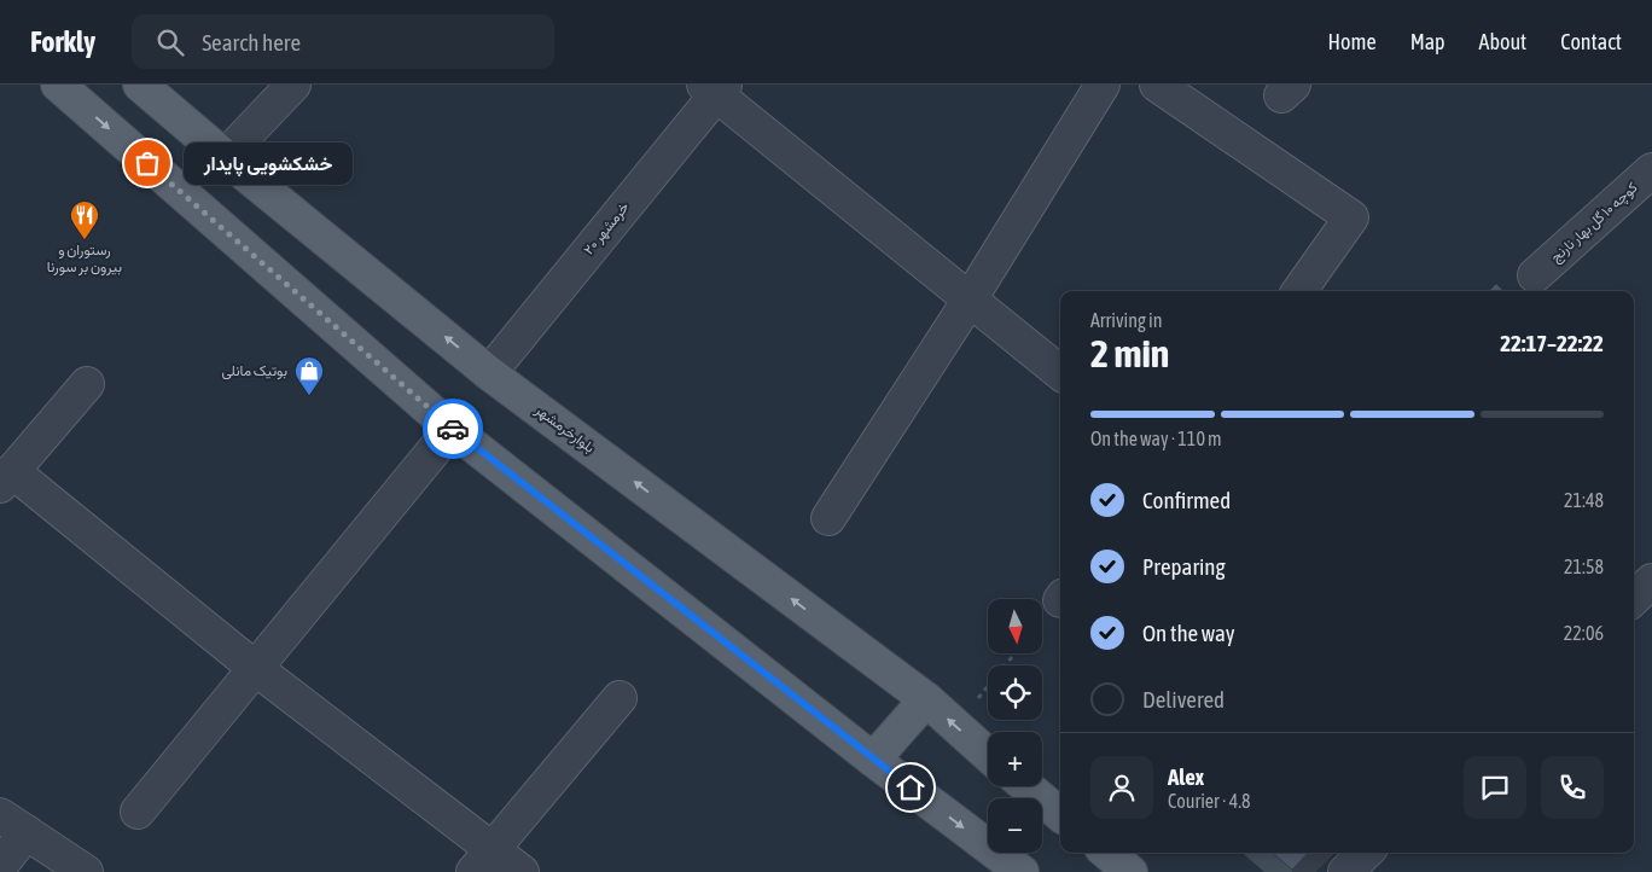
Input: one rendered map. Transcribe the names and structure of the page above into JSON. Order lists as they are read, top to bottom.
{
  "streets": {
    "main road": ["بلوارخرمشهر"],
    "street": ["کوچه ۱۰ گل بهار نارنج", "خرمشهر ۲۰"]
  },
  "crossings": [
    ["خرمشهر ۲۰", "بلوارخرمشهر"]
  ],
  "places": {
    "other": ["خشکشویی پایدار"],
    "restaurant": ["رستوران و بیرون بر سورنا"],
    "shop": ["بوتیک مانلی"]
  },
  "north": "bottom",
  "page": {
    "header": "Forkly",
    "search": "Search here",
    "nav": [
      "Home",
      "Map",
      "About",
      "Contact"
    ],
    "bubble": "خشکشویی پایدار",
    "heading": ["2 min", "Arriving in", "22:17–22:22"],
    "panel": ["Alex", "Courier · 4.8"],
    "bar": "On the way · 110 m",
    "list": [
      ["Confirmed", "21:48"],
      ["Preparing", "21:58"],
      ["On the way", "22:06"],
      "Delivered"
    ],
    "map_buttons": ["+", "−"]
  }
}
